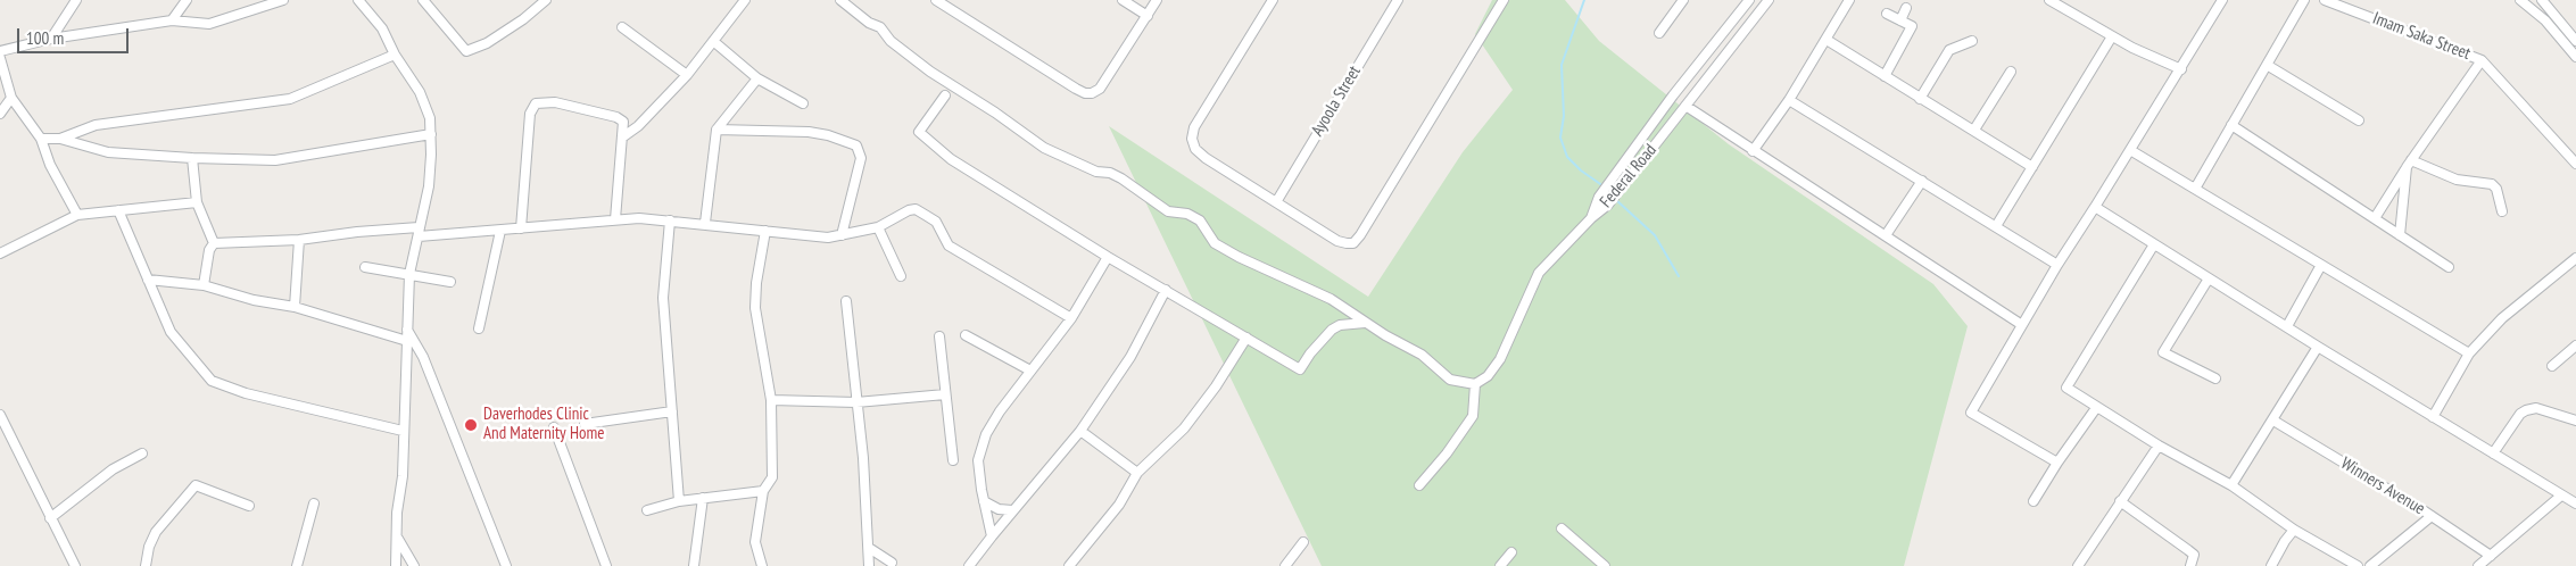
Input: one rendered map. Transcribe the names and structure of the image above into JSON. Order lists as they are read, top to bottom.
{
  "streets": {
    "street": [
      "Imam Saka Street",
      "Ayoola Street",
      "Federal Road",
      "Winners Avenue"
    ]
  },
  "places": ["Daverhodes Clinic And Maternity Home"],
  "scale_bar": "100 m"
}
